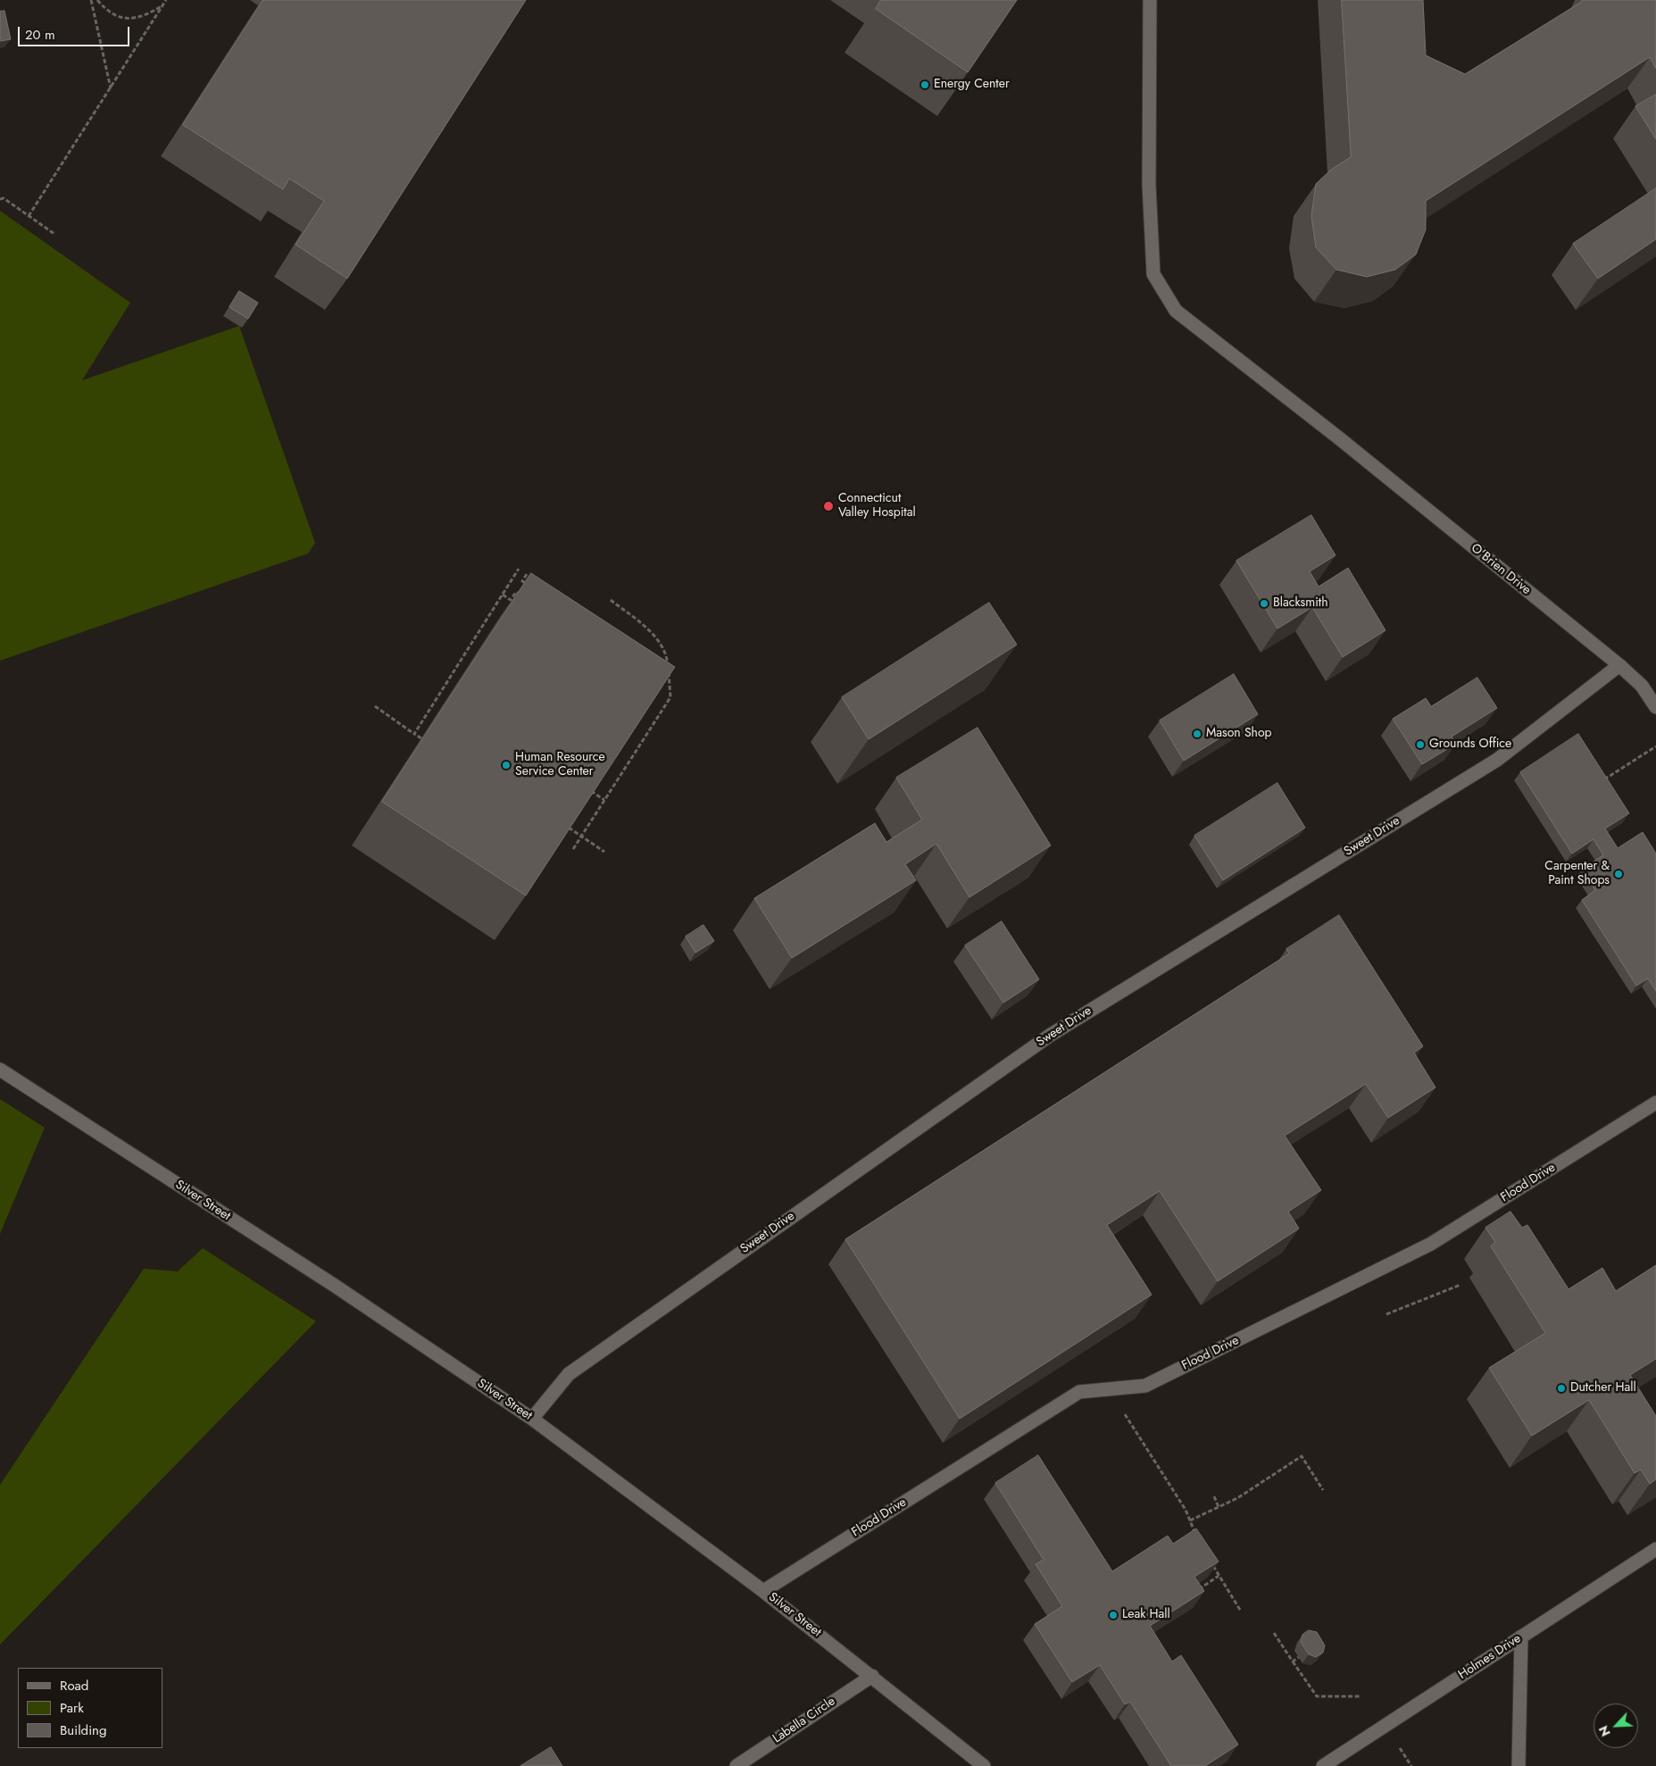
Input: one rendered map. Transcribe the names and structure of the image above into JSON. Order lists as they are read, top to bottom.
{
  "streets": {
    "street": [
      "O'Brien Drive",
      "Sweet Drive",
      "Flood Drive",
      "Silver Street",
      "Holmes Drive",
      "Labella Circle"
    ]
  },
  "crossings": [
    ["O'Brien Drive", "Sweet Drive"],
    ["Sweet Drive", "Silver Street"],
    ["Flood Drive", "Silver Street"],
    ["Silver Street", "Labella Circle"]
  ],
  "places": [
    "Energy Center",
    "Connecticut Valley Hospital",
    "Blacksmith",
    "Mason Shop",
    "Grounds Office",
    "Human Resource Service Center",
    "Carpenter & Paint Shops",
    "Dutcher Hall",
    "Leak Hall"
  ],
  "legend": ["Road", "Park", "Building"],
  "scale_bar": "20 m",
  "north": "bottom left"
}
